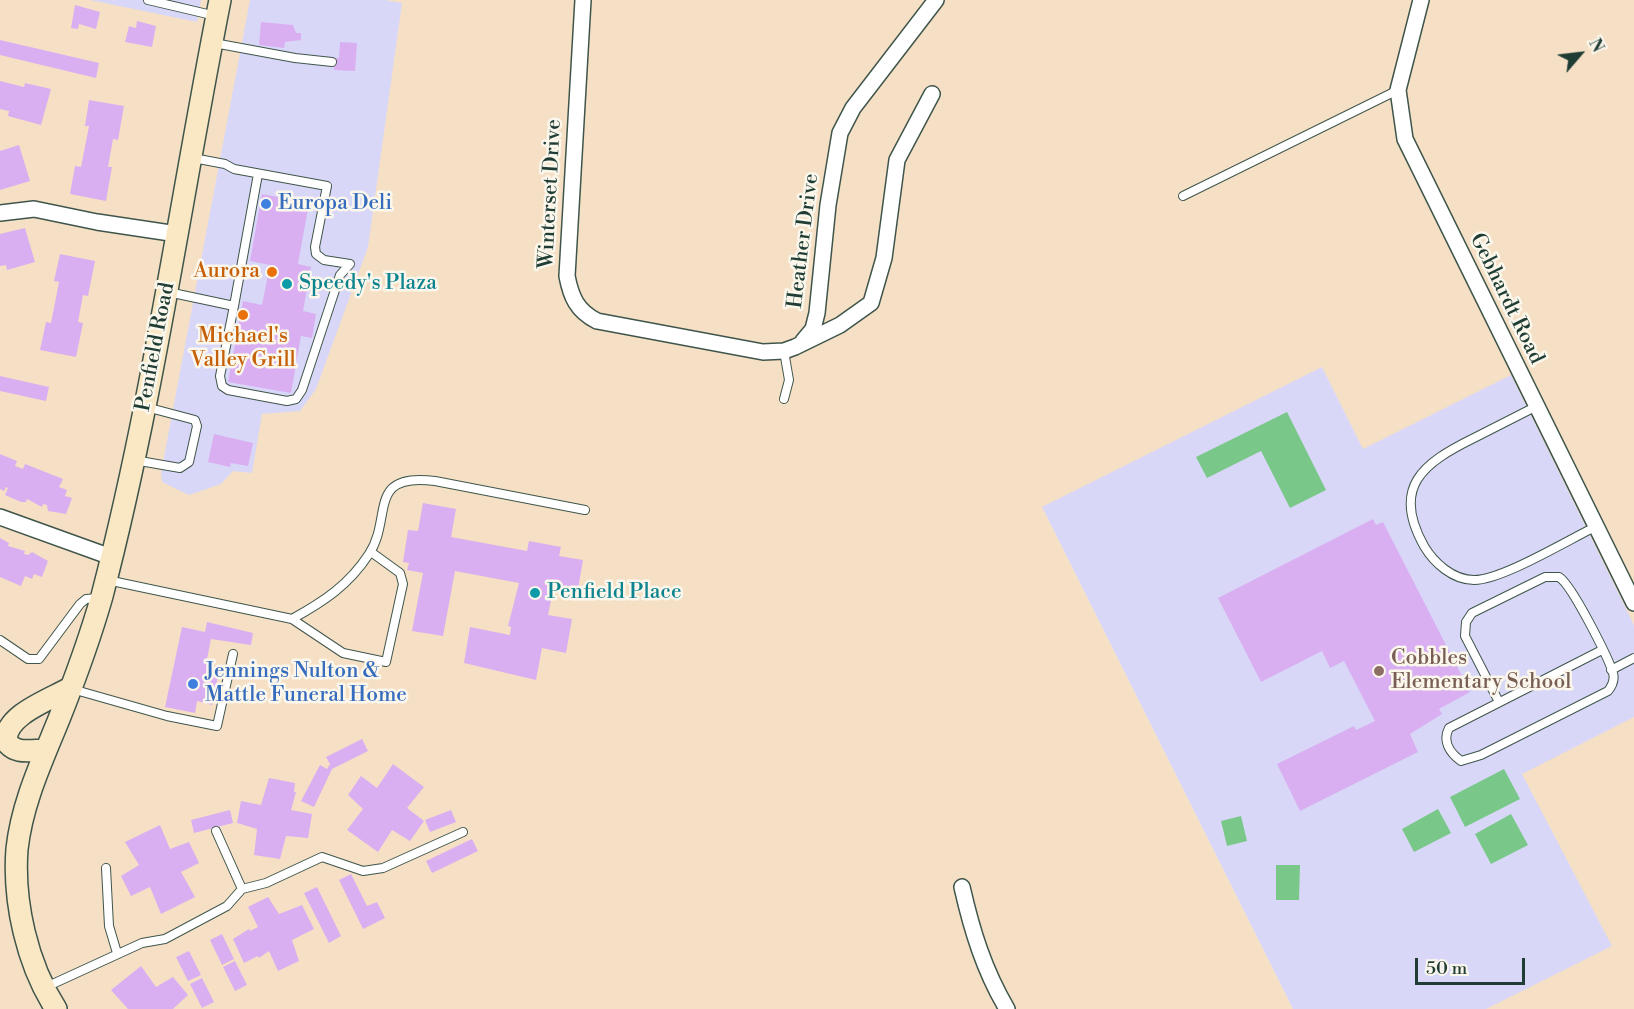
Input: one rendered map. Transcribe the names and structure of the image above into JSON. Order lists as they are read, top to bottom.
{
  "streets": {
    "street": [
      "Winterset Drive",
      "Heather Drive",
      "Gebhardt Road",
      "Penfield Road"
    ]
  },
  "crossings": [
    ["Winterset Drive", "Heather Drive"]
  ],
  "places": [
    "Europa Deli",
    "Aurora",
    "Speedy's Plaza",
    "Michael's Valley Grill",
    "Penfield Place",
    "Cobbles Elementary School",
    "Jennings Nulton & Mattle Funeral Home"
  ],
  "scale_bar": "50 m",
  "north": "top right"
}
